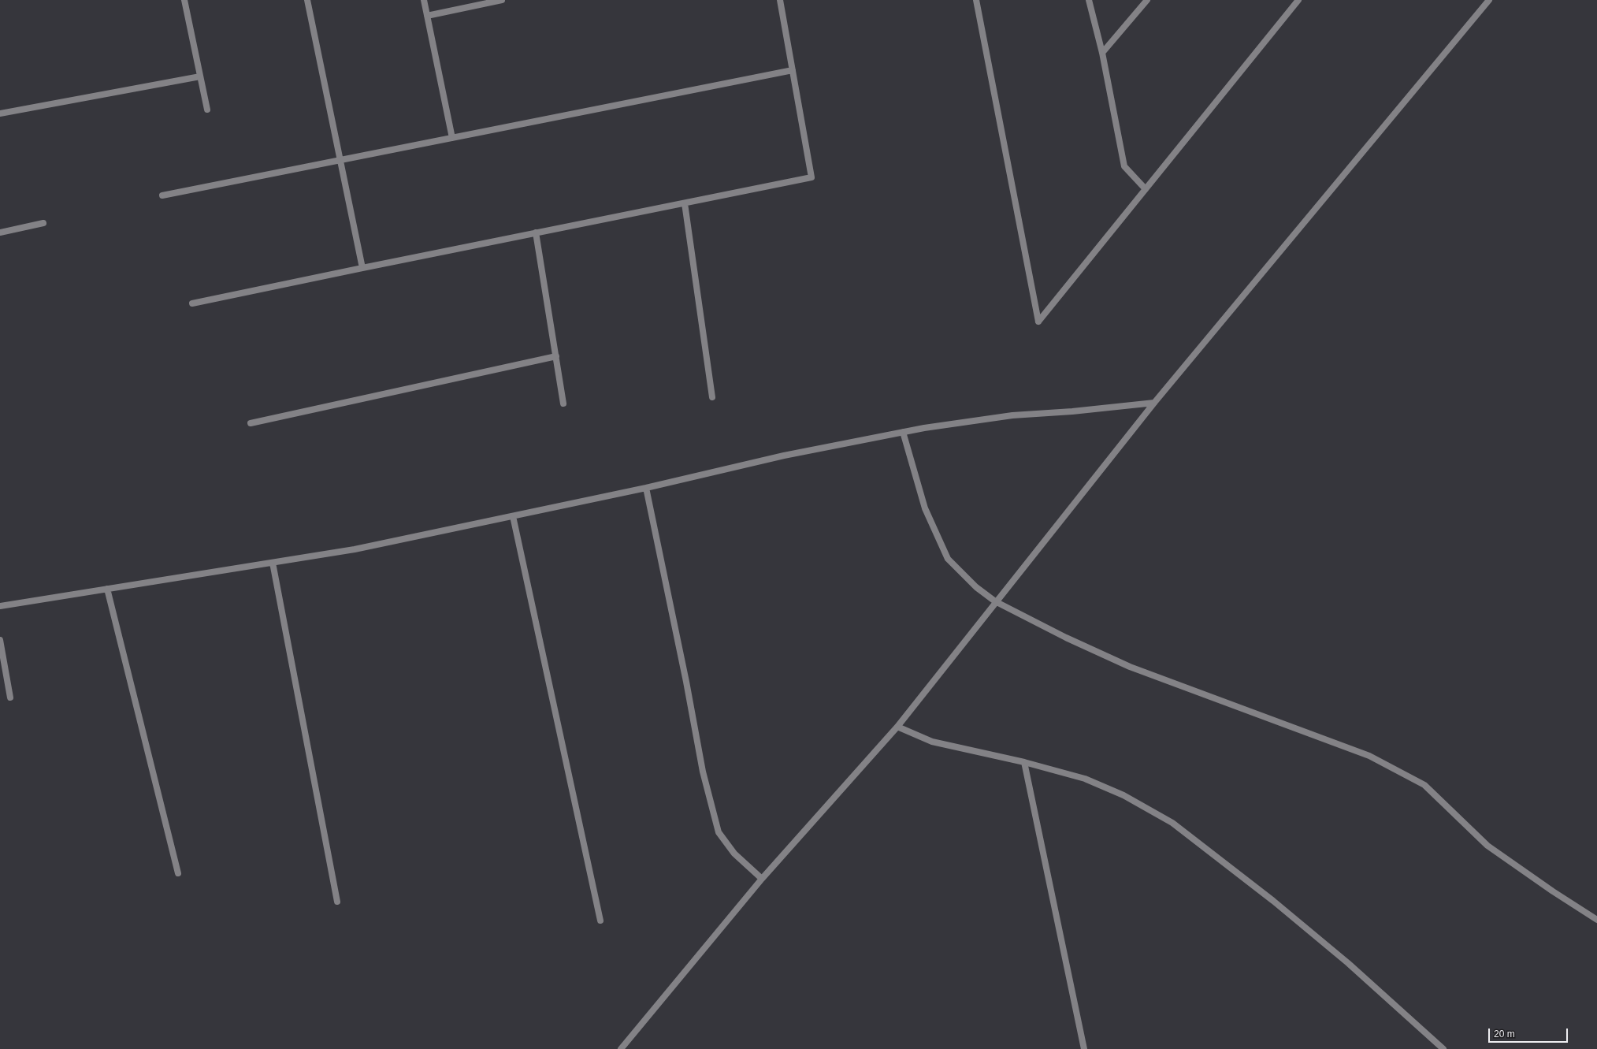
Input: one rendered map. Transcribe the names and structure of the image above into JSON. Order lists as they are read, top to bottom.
{
  "scale_bar": "20 m"
}
